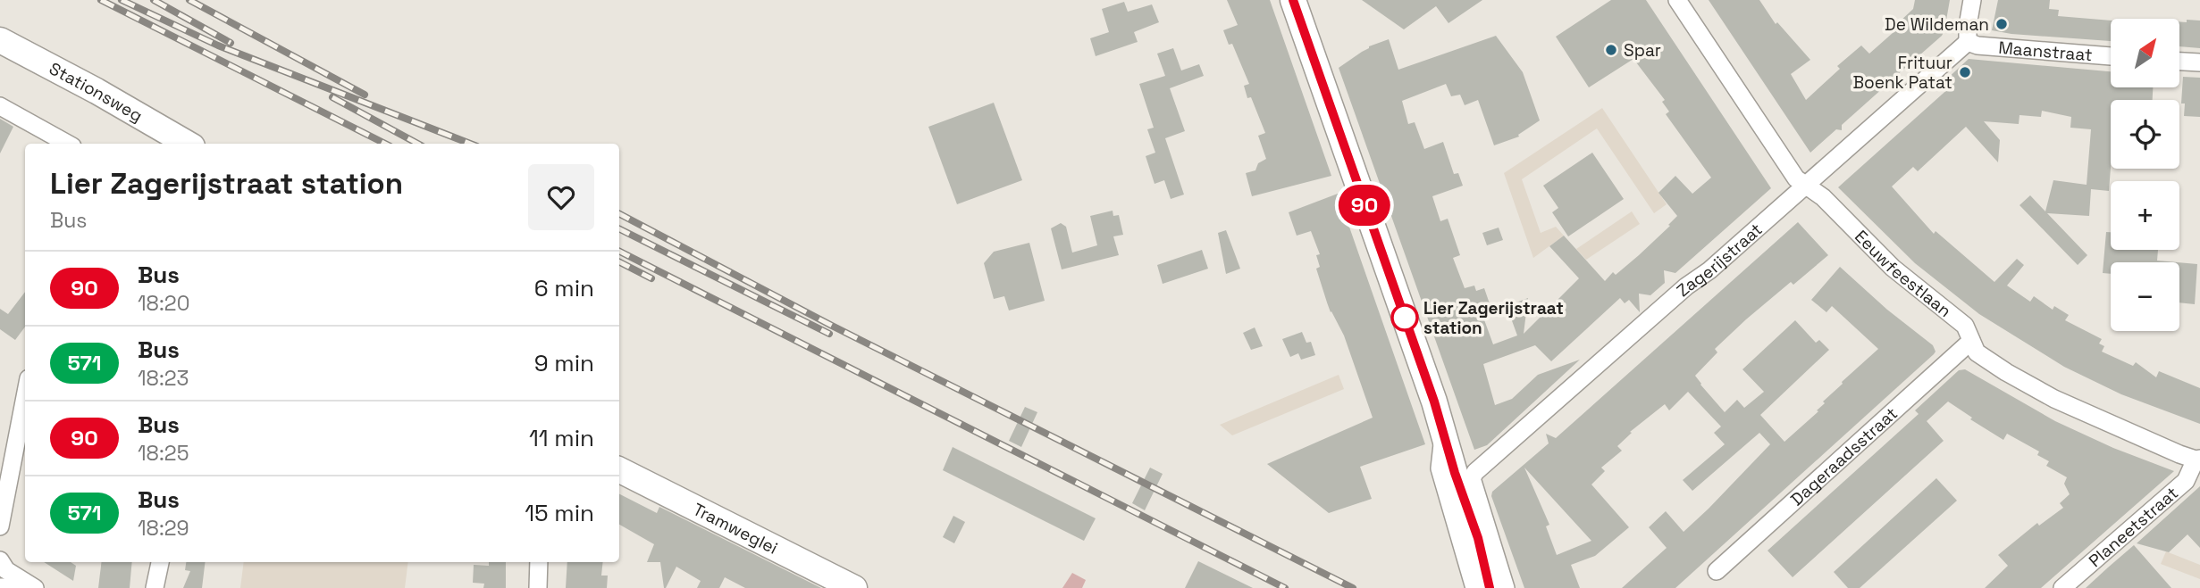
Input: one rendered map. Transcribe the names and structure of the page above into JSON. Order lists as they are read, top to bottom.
{
  "streets": {
    "street": [
      "Maanstraat",
      "Stationsweg",
      "Zagerijstraat",
      "Eeuwfeestlaan",
      "Dageraadsstraat",
      "Planeetstraat",
      "Tramweglei"
    ]
  },
  "crossings": [
    ["Maanstraat", "Zagerijstraat"],
    ["Zagerijstraat", "Eeuwfeestlaan"],
    ["Eeuwfeestlaan", "Dageraadsstraat"],
    ["Eeuwfeestlaan", "Planeetstraat"]
  ],
  "places": [
    "De Wildeman",
    "Spar",
    "Frituur Boenk Patat",
    "Lier Zagerijstraat station"
  ],
  "lines": ["bus line 90"],
  "north": "top right",
  "page": {
    "on_map": "90",
    "map_buttons": ["+", "−"],
    "heading": ["Lier Zagerijstraat station", "Bus"],
    "list": [
      {
        "mark": "90",
        "name": "Bus",
        "note": "18:20",
        "value": "6 min"
      },
      {
        "mark": "571",
        "name": "Bus",
        "note": "18:23",
        "value": "9 min"
      },
      {
        "mark": "90",
        "name": "Bus",
        "note": "18:25",
        "value": "11 min"
      },
      {
        "mark": "571",
        "name": "Bus",
        "note": "18:29",
        "value": "15 min"
      }
    ]
  }
}
